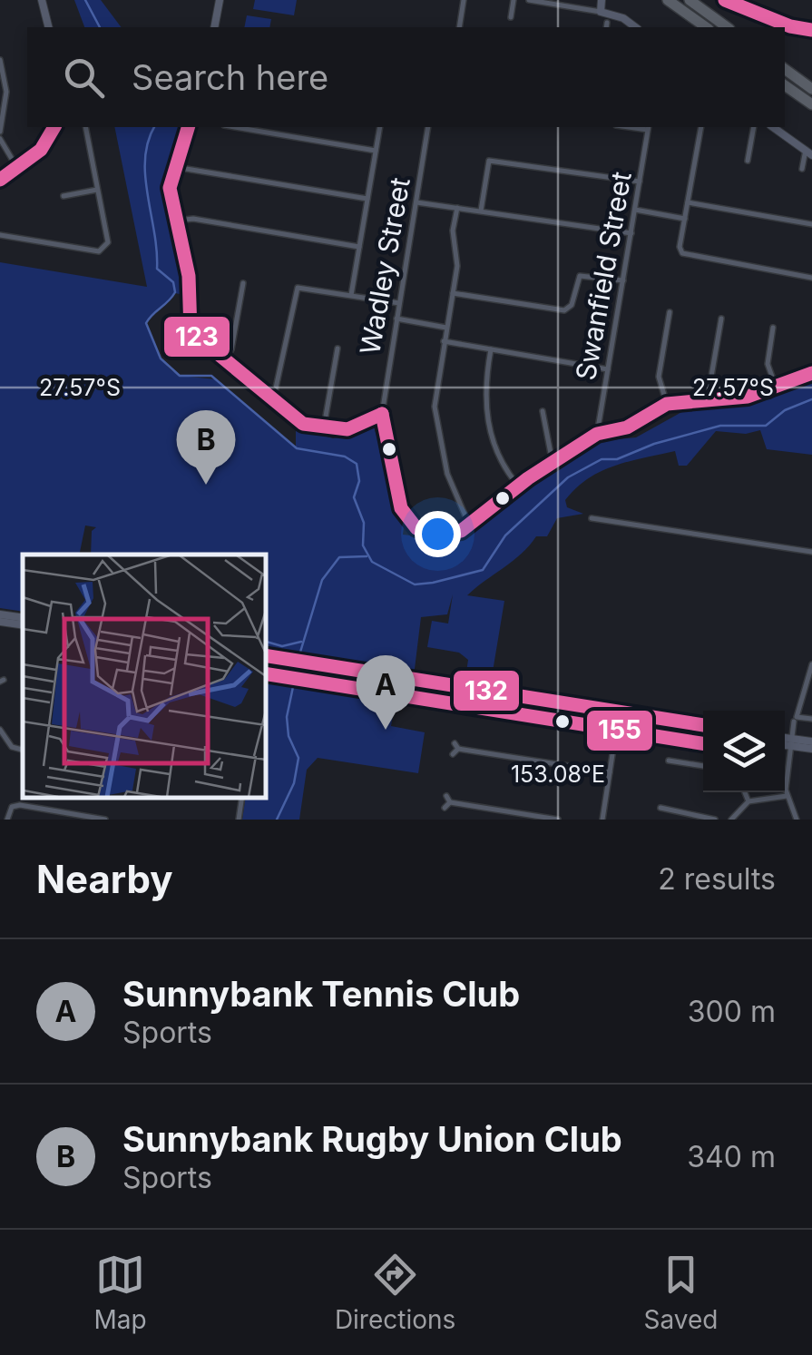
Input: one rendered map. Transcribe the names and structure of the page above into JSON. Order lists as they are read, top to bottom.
{
  "streets": {
    "street": ["Wadley Street", "Swanfield Street"]
  },
  "lines": ["transit line 132", "transit line 123", "transit line 155"],
  "page": {
    "search": "Search here",
    "pins": ["B", "A"],
    "heading": ["Nearby", "2 results"],
    "list": [
      {
        "mark": "A",
        "name": "Sunnybank Tennis Club",
        "note": "Sports",
        "value": "300 m"
      },
      {
        "mark": "B",
        "name": "Sunnybank Rugby Union Club",
        "note": "Sports",
        "value": "340 m"
      }
    ],
    "nav": ["Map", "Directions", "Saved"]
  },
  "coordinates": ["27.57°S", "153.08°E"]
}
